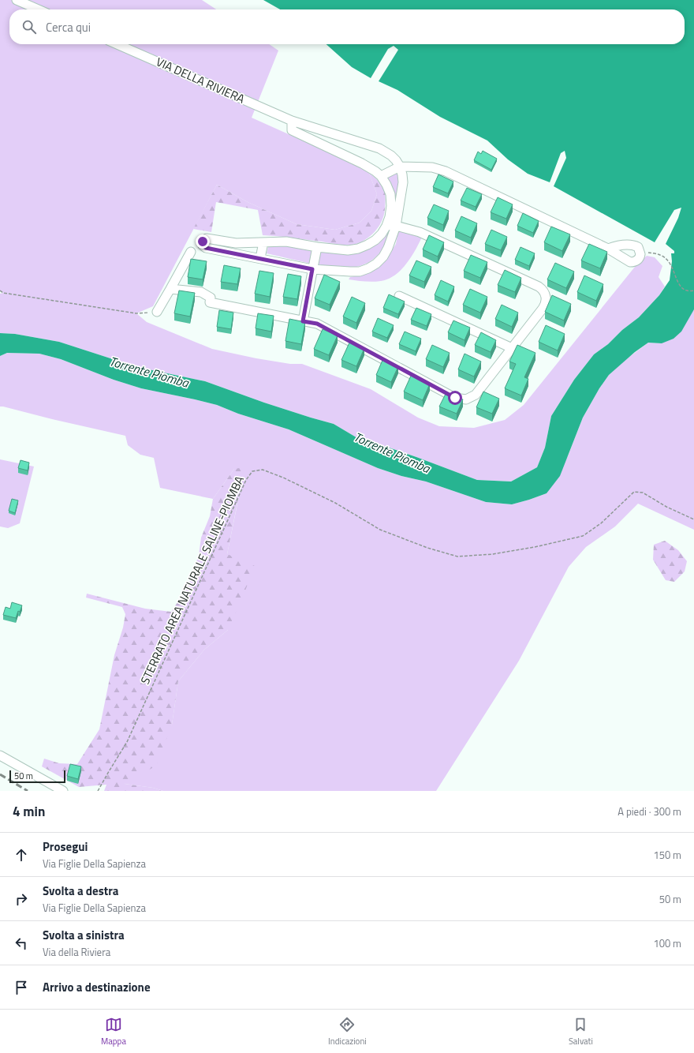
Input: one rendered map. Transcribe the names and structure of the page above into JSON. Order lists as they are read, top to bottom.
{
  "streets": {
    "street": ["VIA DELLA RIVIERA"],
    "path": ["STERRATO AREA NATURALE SALINE-PIOMBA"]
  },
  "water": ["Torrente Piomba"],
  "scale_bar": "50 m",
  "page": {
    "search": "Cerca qui",
    "scale": "50 m",
    "heading": ["4 min", "A piedi · 300 m"],
    "list": [
      ["Prosegui", "Via Figlie Della Sapienza", "150 m"],
      ["Svolta a destra", "Via Figlie Della Sapienza", "50 m"],
      ["Svolta a sinistra", "Via della Riviera", "100 m"],
      "Arrivo a destinazione"
    ],
    "nav": ["Mappa", "Indicazioni", "Salvati"]
  }
}
